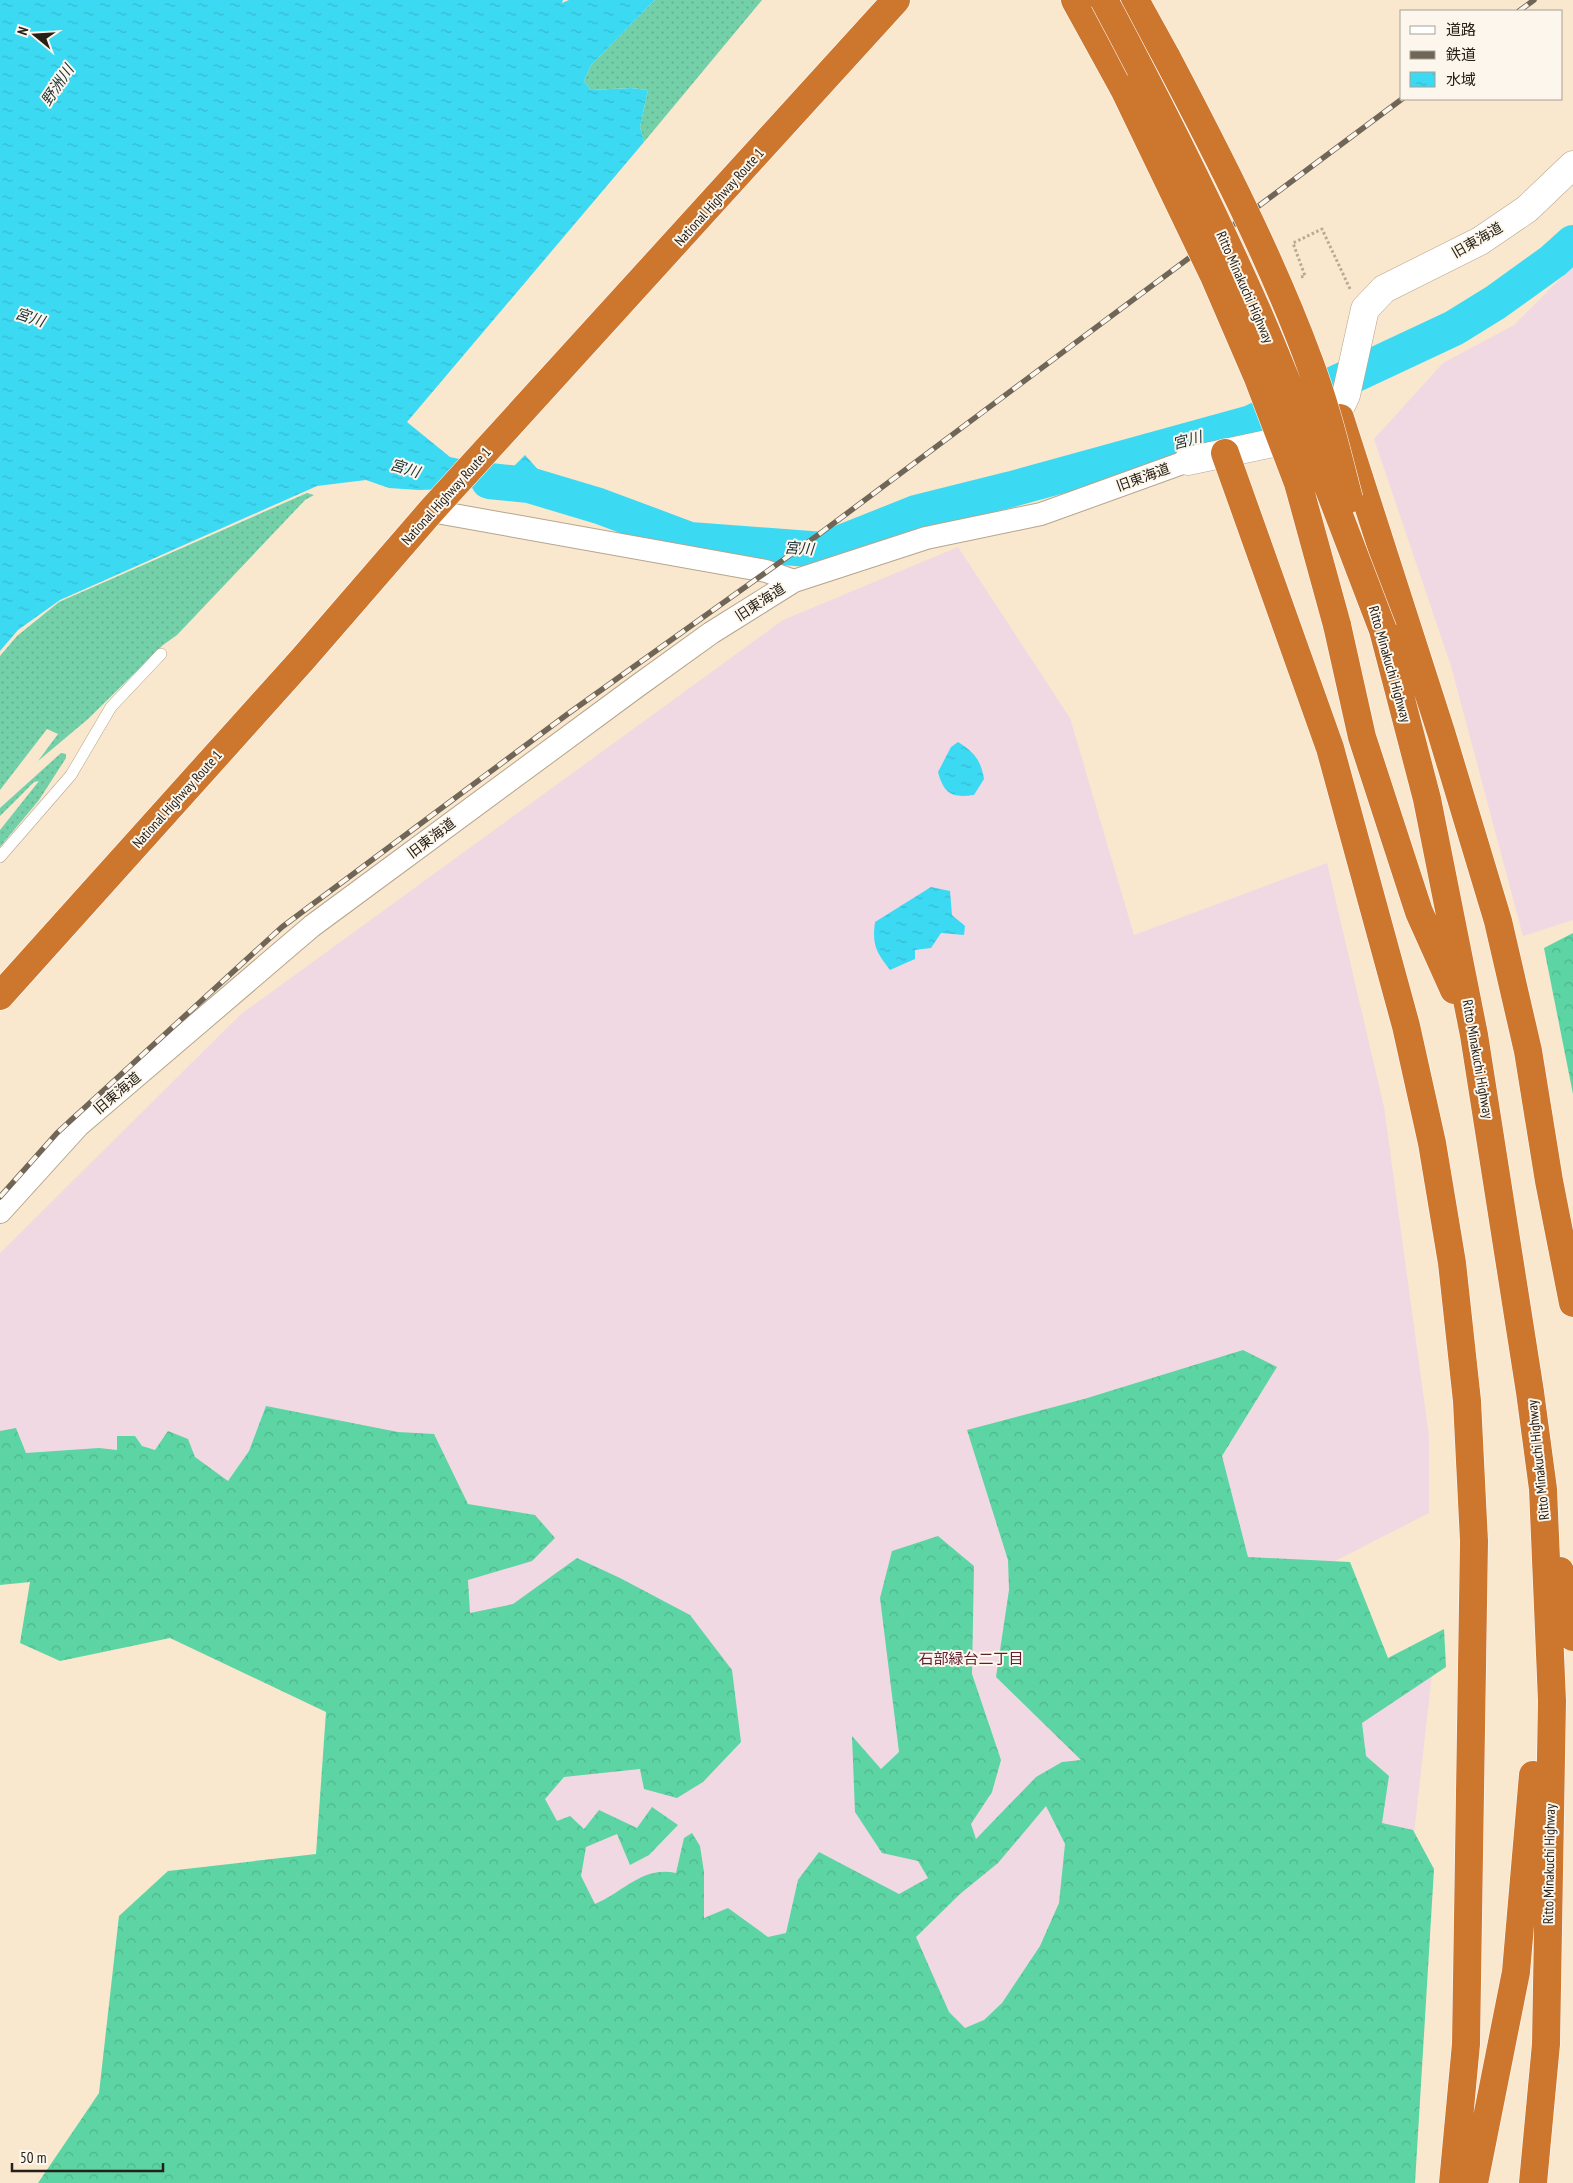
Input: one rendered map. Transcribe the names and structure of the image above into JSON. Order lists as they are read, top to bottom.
{
  "streets": {
    "highway": ["National Highway Route 1", "Ritto Minakuchi Highway"],
    "street": ["旧東海道"]
  },
  "districts": ["石部緑台二丁目"],
  "water": ["野洲川", "宮川"],
  "legend": ["道路", "鉄道", "水域"],
  "scale_bar": "50 m",
  "north": "left"
}
